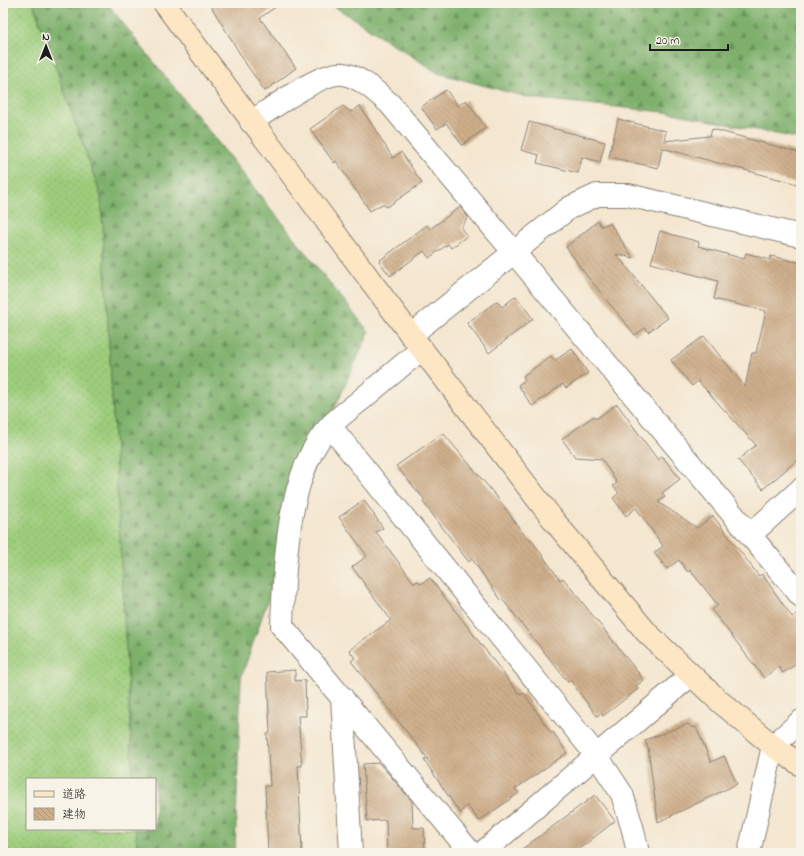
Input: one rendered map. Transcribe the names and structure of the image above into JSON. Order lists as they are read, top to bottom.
{
  "legend": ["道路", "建物"],
  "scale_bar": "20 m",
  "north": "top"
}
